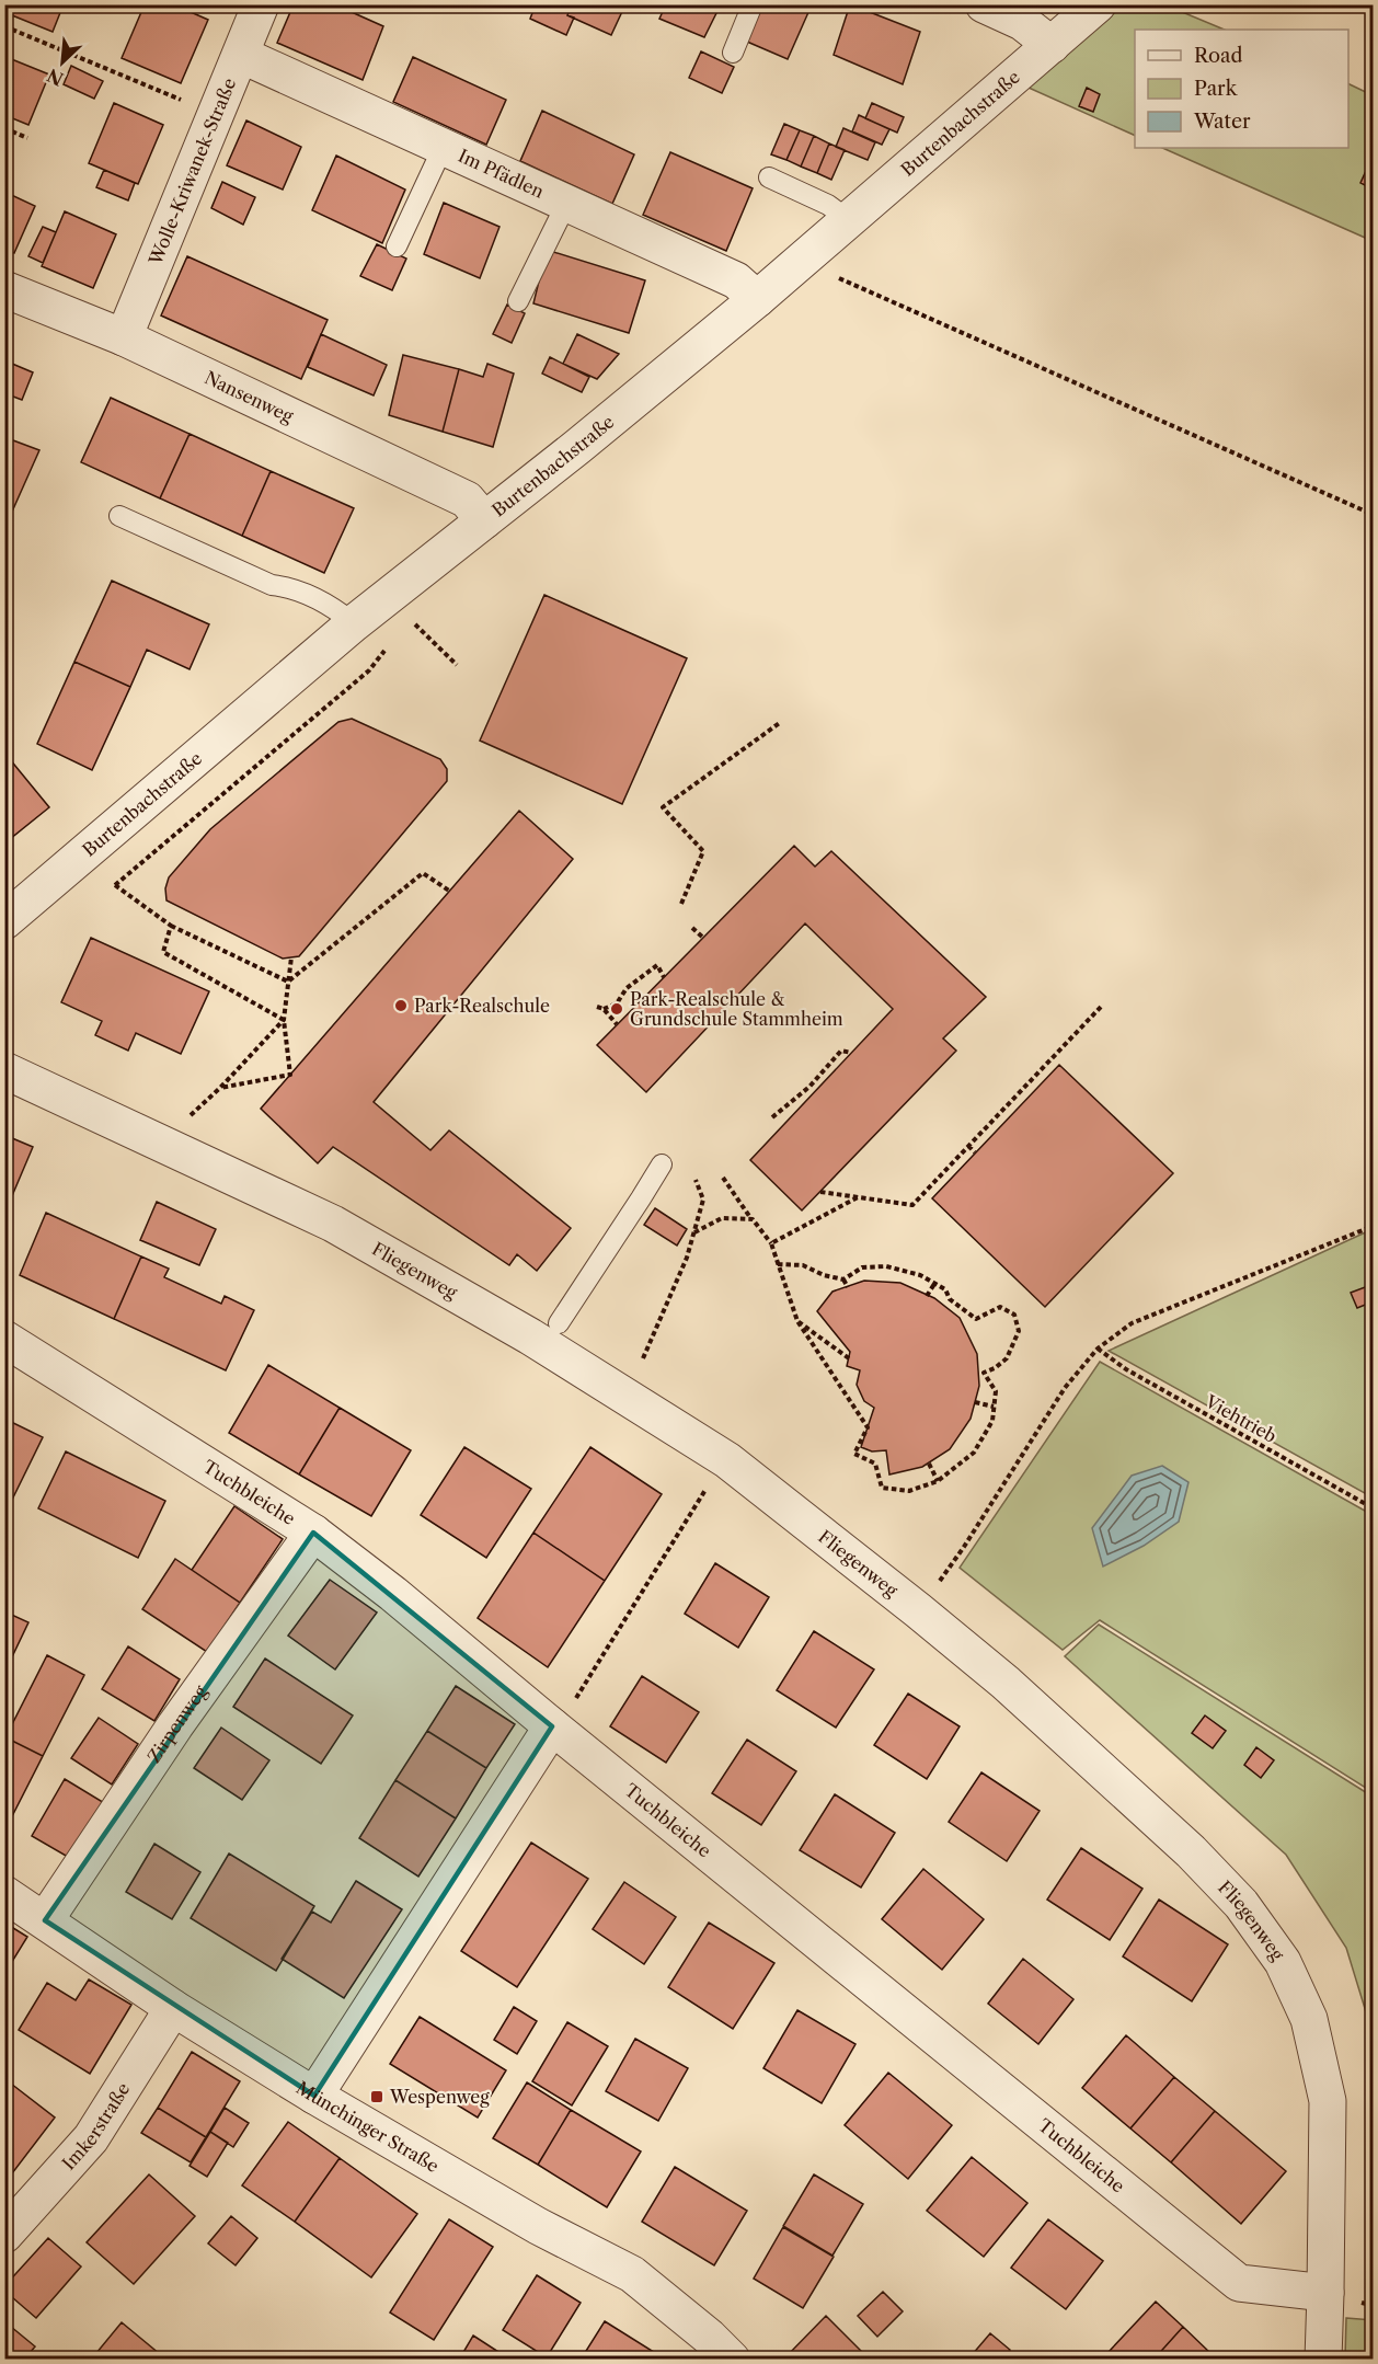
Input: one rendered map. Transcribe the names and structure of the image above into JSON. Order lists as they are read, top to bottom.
{
  "streets": {
    "street": [
      "Burtenbachstraße",
      "Wolle-Kriwanek-Straße",
      "Im Pfädlen",
      "Nansenweg",
      "Fliegenweg",
      "Tuchbleiche",
      "Zirpenweg",
      "Imkerstraße",
      "Münchinger Straße"
    ],
    "path": ["Viehtrieb"]
  },
  "crossings": [
    ["Burtenbachstraße", "Im Pfädlen"],
    ["Burtenbachstraße", "Nansenweg"],
    ["Wolle-Kriwanek-Straße", "Im Pfädlen"],
    ["Wolle-Kriwanek-Straße", "Nansenweg"],
    ["Fliegenweg", "Tuchbleiche"],
    ["Tuchbleiche", "Zirpenweg"],
    ["Zirpenweg", "Münchinger Straße"],
    ["Imkerstraße", "Münchinger Straße"]
  ],
  "places": {
    "other": ["Park-Realschule", "Park-Realschule & Grundschule Stammheim"],
    "transit": ["Wespenweg"]
  },
  "legend": ["Road", "Park", "Water"],
  "north": "bottom left"
}
